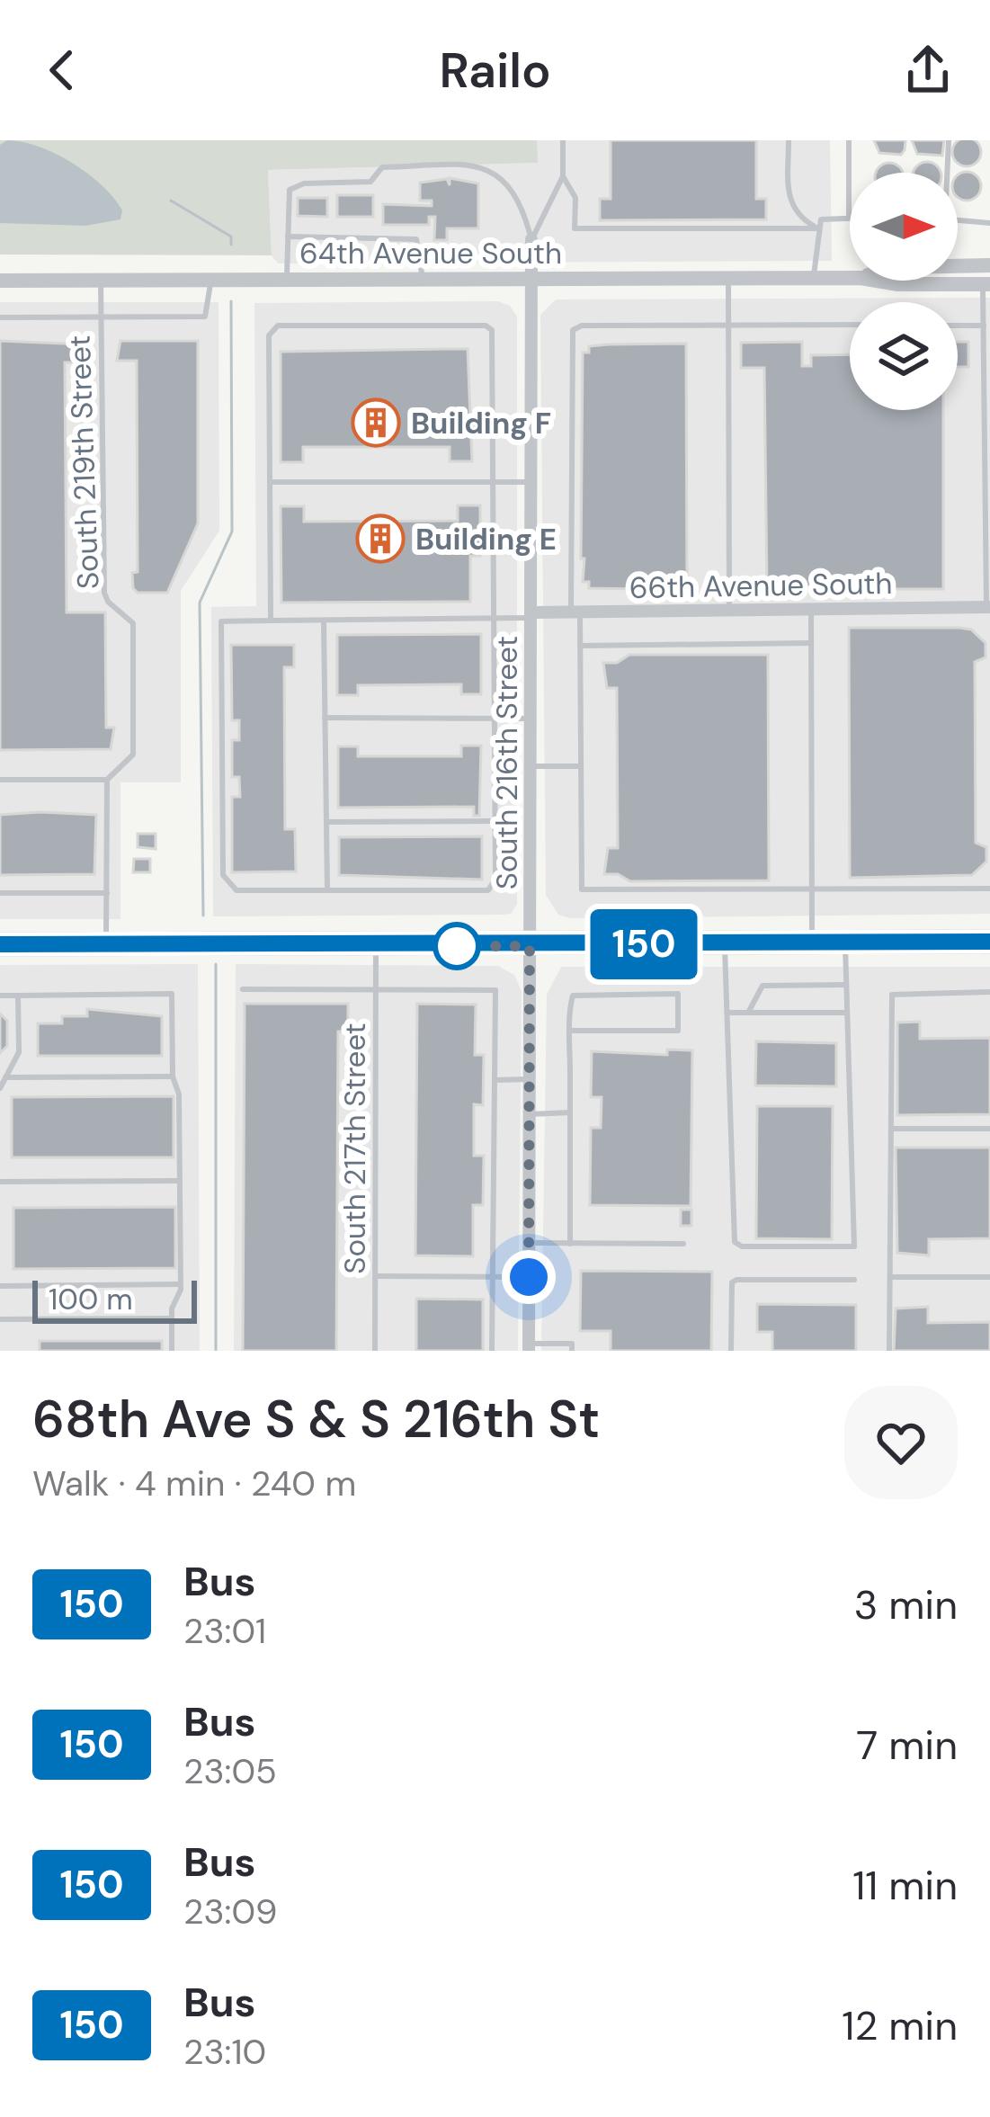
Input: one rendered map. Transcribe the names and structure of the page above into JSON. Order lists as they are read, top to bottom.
{
  "streets": {
    "street": ["64th Avenue South", "66th Avenue South", "South 216th Street"],
    "lane": ["South 219th Street", "South 217th Street"]
  },
  "crossings": [
    ["64th Avenue South", "South 219th Street"],
    ["64th Avenue South", "South 216th Street"],
    ["66th Avenue South", "South 216th Street"]
  ],
  "places": {
    "building": ["Building F", "Building E"]
  },
  "lines": ["bus line 150"],
  "scale_bar": "100 m",
  "north": "right",
  "page": {
    "header": "Railo",
    "on_map": "150",
    "scale": "100 m",
    "heading": ["68th Ave S & S 216th St", "Walk · 4 min · 240 m"],
    "list": [
      {
        "mark": "150",
        "name": "Bus",
        "note": "23:01",
        "value": "3 min"
      },
      {
        "mark": "150",
        "name": "Bus",
        "note": "23:05",
        "value": "7 min"
      },
      {
        "mark": "150",
        "name": "Bus",
        "note": "23:09",
        "value": "11 min"
      },
      {
        "mark": "150",
        "name": "Bus",
        "note": "23:10",
        "value": "12 min"
      }
    ]
  }
}
